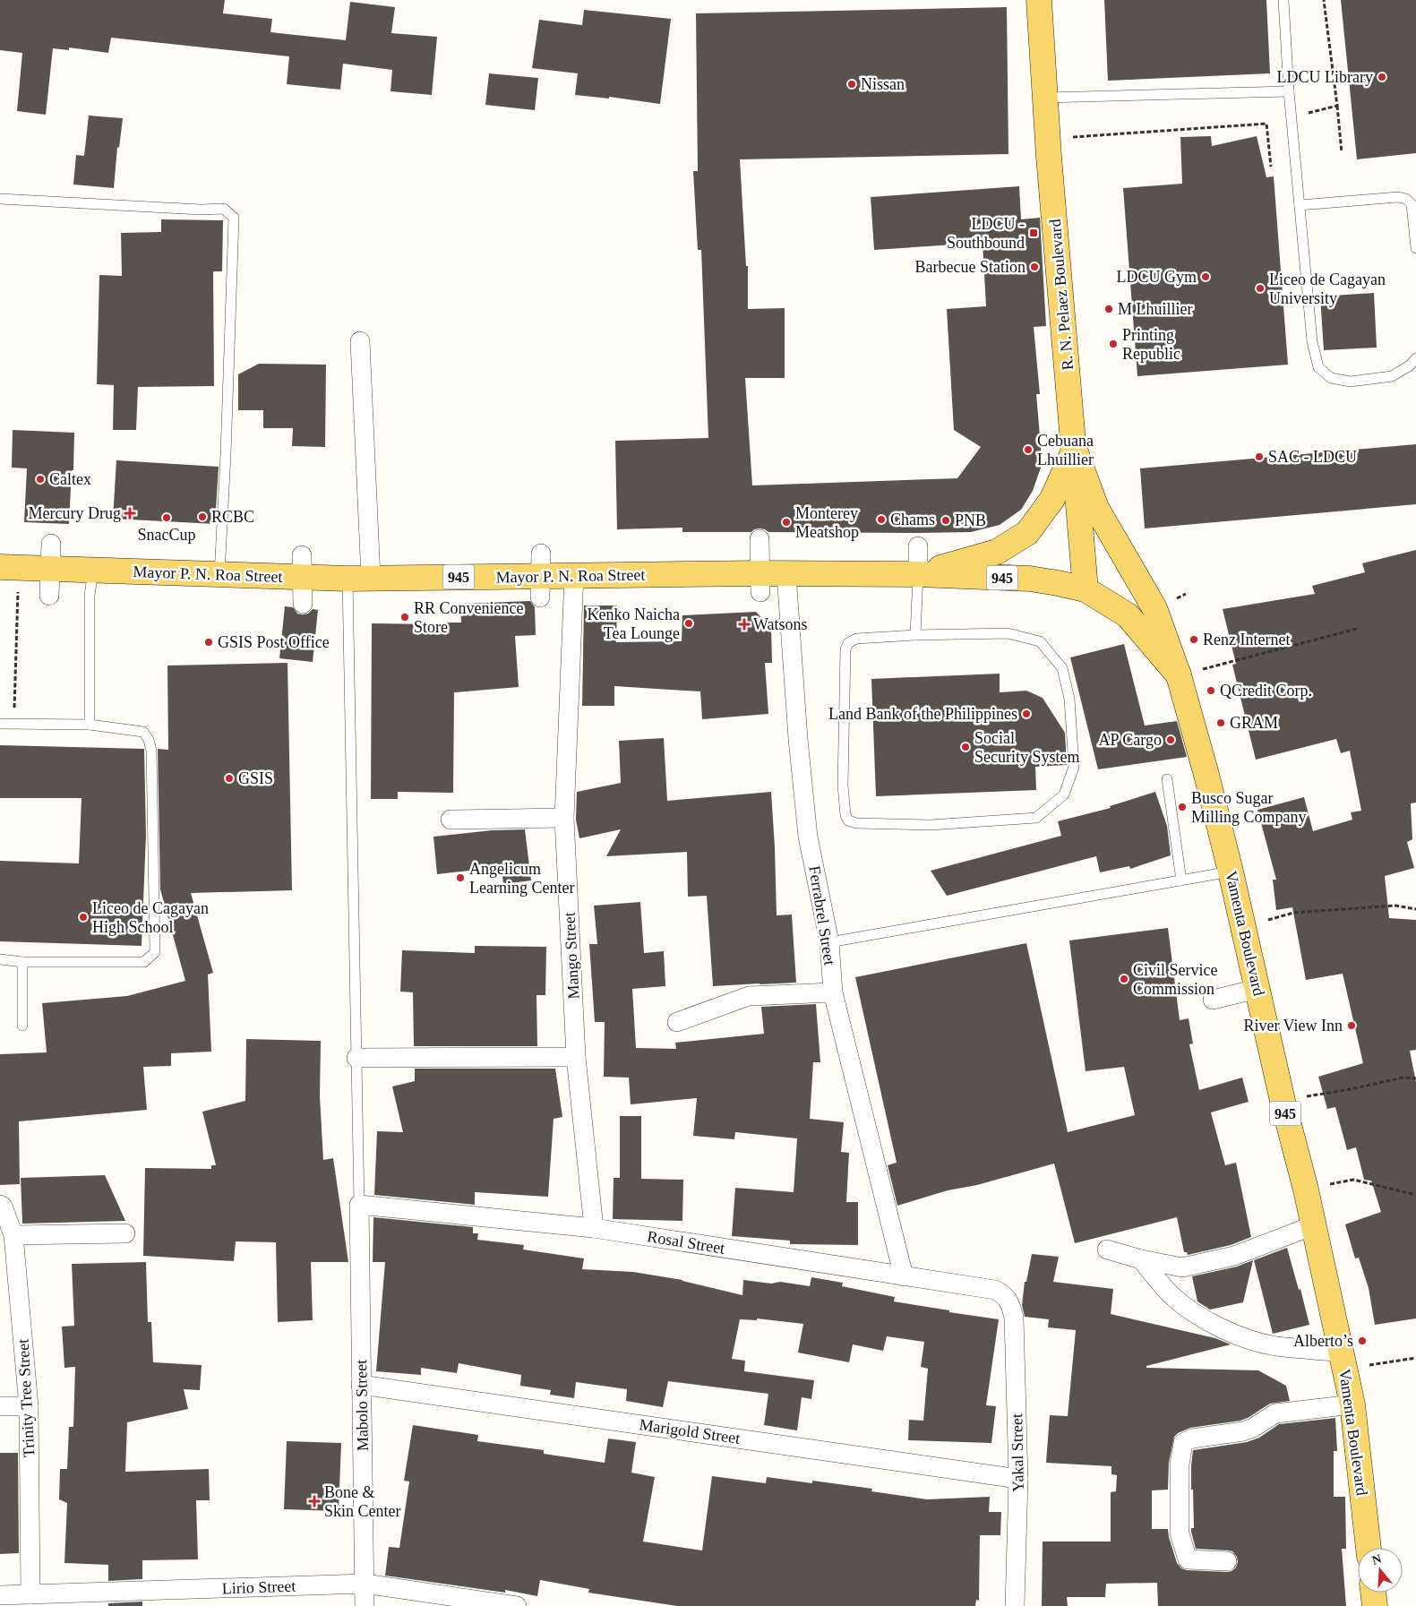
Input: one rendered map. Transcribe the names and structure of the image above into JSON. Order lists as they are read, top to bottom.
{
  "streets": {
    "main road": [
      "R. N. Pelaez Boulevard",
      "Mayor P. N. Roa Street",
      "945",
      "Vamenta Boulevard"
    ],
    "street": [
      "Ferrabrel Street",
      "Mango Street",
      "Rosal Street",
      "Trinity Tree Street",
      "Mabolo Street",
      "Marigold Street",
      "Yakal Street",
      "Lirio Street"
    ]
  },
  "crossings": [
    ["R. N. Pelaez Boulevard", "Mayor P. N. Roa Street"],
    ["R. N. Pelaez Boulevard", "Vamenta Boulevard"],
    ["Mayor P. N. Roa Street", "Ferrabrel Street"],
    ["Mayor P. N. Roa Street", "Vamenta Boulevard"],
    ["Mayor P. N. Roa Street", "Mango Street"],
    ["Ferrabrel Street", "Rosal Street"],
    ["Mango Street", "Rosal Street"],
    ["Rosal Street", "Mabolo Street"],
    ["Rosal Street", "Yakal Street"],
    ["Trinity Tree Street", "Lirio Street"],
    ["Mabolo Street", "Marigold Street"],
    ["Mabolo Street", "Lirio Street"],
    ["Marigold Street", "Yakal Street"]
  ],
  "places": {
    "other": [
      "LDCU Library",
      "Nissan",
      "Barbecue Station",
      "LDCU Gym",
      "Liceo de Cagayan University",
      "M Lhuillier",
      "Printing Republic",
      "Cebuana Lhuillier",
      "SAC - LDCU",
      "Caltex",
      "RCBC",
      "SnacCup",
      "Chams",
      "PNB",
      "Monterey Meatshop",
      "RR Convenience Store",
      "Kenko Naicha Tea Lounge",
      "Renz Internet",
      "GSIS Post Office",
      "QCredit Corp.",
      "Land Bank of the Philippines",
      "GRAM",
      "AP Cargo",
      "Social Security System",
      "GSIS",
      "Busco Sugar Milling Company",
      "Angelicum Learning Center",
      "Liceo de Cagayan High School",
      "Civil Service Commission",
      "River View Inn",
      "Alberto’s"
    ],
    "transit": ["LDCU - Southbound"],
    "health": ["Mercury Drug", "Watsons", "Bone & Skin Center"]
  },
  "north": "top"
}
